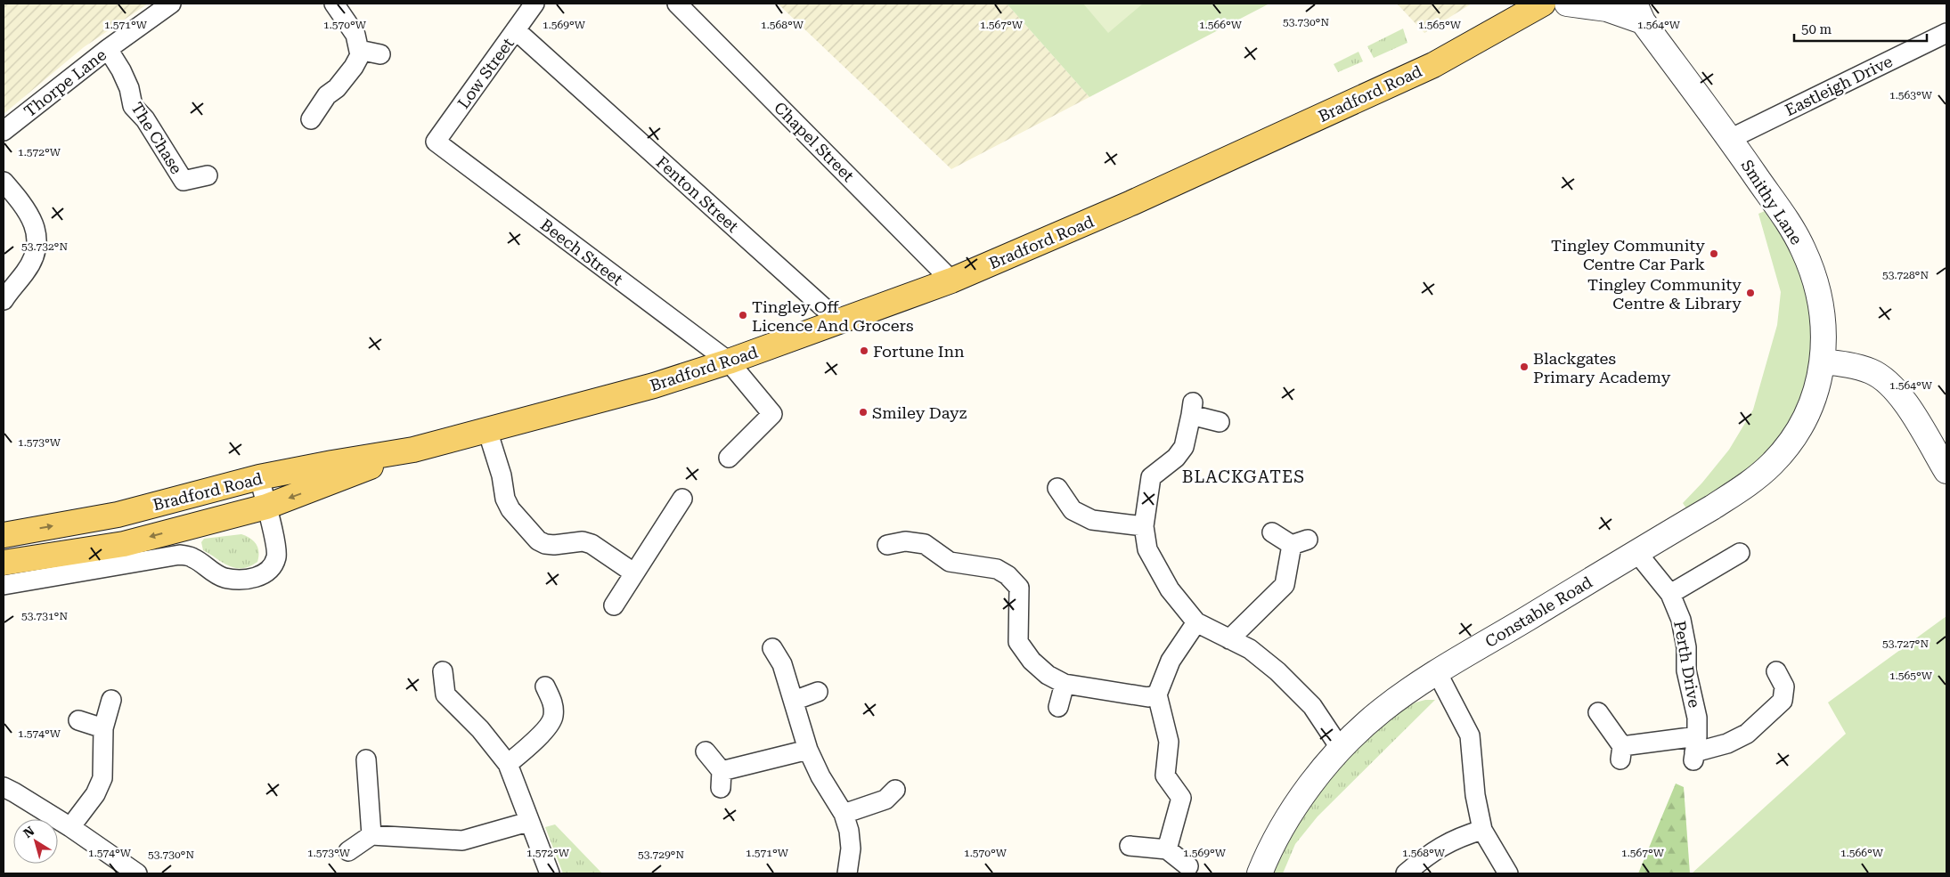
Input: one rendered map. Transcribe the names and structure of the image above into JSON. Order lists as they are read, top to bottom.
{
  "streets": {
    "main road": ["Bradford Road"],
    "street": [
      "Low Street",
      "Thorpe Lane",
      "Eastleigh Drive",
      "The Chase",
      "Chapel Street",
      "Fenton Street",
      "Smithy Lane",
      "Beech Street",
      "Constable Road",
      "Perth Drive"
    ]
  },
  "crossings": [
    ["Low Street", "Fenton Street"],
    ["Low Street", "Beech Street"],
    ["Thorpe Lane", "The Chase"],
    ["Eastleigh Drive", "Smithy Lane"],
    ["Bradford Road", "Chapel Street"],
    ["Bradford Road", "Fenton Street"],
    ["Bradford Road", "Beech Street"],
    ["Smithy Lane", "Constable Road"],
    ["Constable Road", "Perth Drive"]
  ],
  "districts": ["BLACKGATES"],
  "places": [
    "Tingley Community Centre Car Park",
    "Tingley Community Centre & Library",
    "Tingley Off Licence And Grocers",
    "Fortune Inn",
    "Blackgates Primary Academy",
    "Smiley Dayz"
  ],
  "scale_bar": "50 m",
  "north": "top left",
  "coordinates": [
    "53.730°N",
    "1.571°W",
    "1.570°W",
    "1.569°W",
    "1.568°W",
    "1.567°W",
    "1.566°W",
    "1.565°W",
    "1.564°W",
    "1.563°W",
    "1.572°W",
    "53.732°N",
    "53.728°N",
    "1.573°W",
    "53.731°N",
    "53.727°N",
    "1.574°W",
    "53.729°N"
  ]
}
